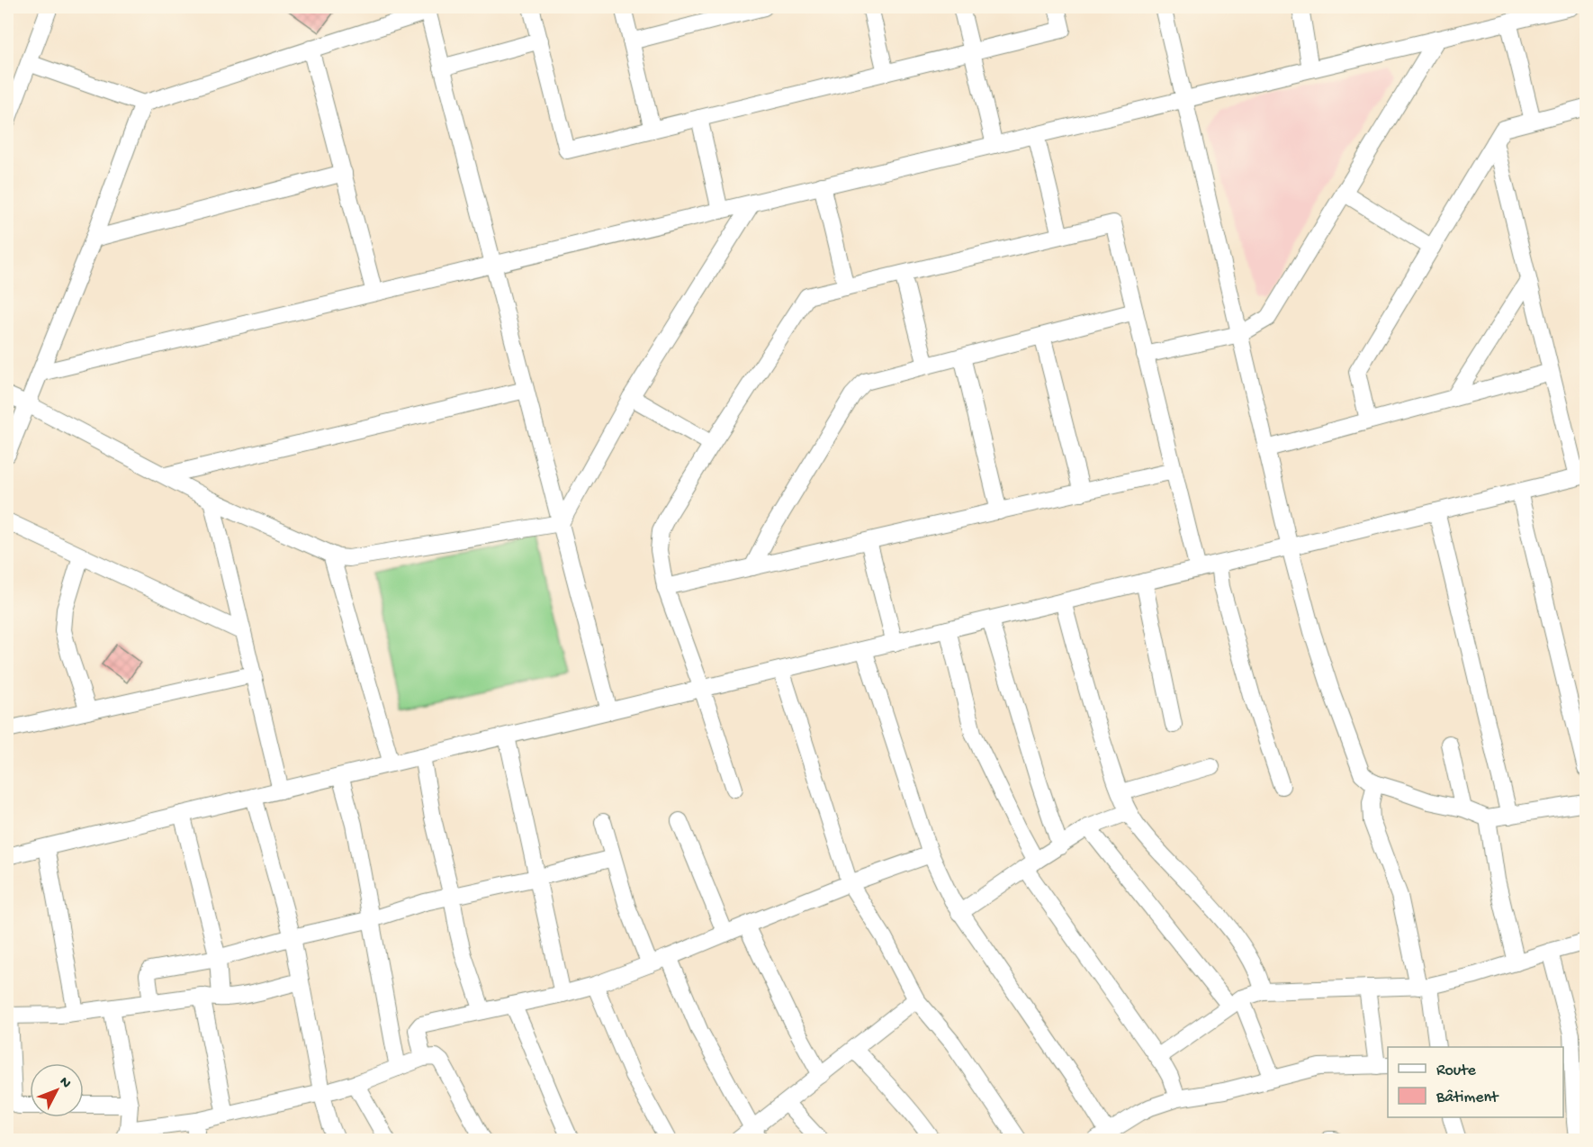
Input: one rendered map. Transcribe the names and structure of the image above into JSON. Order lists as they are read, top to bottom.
{
  "legend": ["Route", "Bâtiment"],
  "north": "top right"
}
